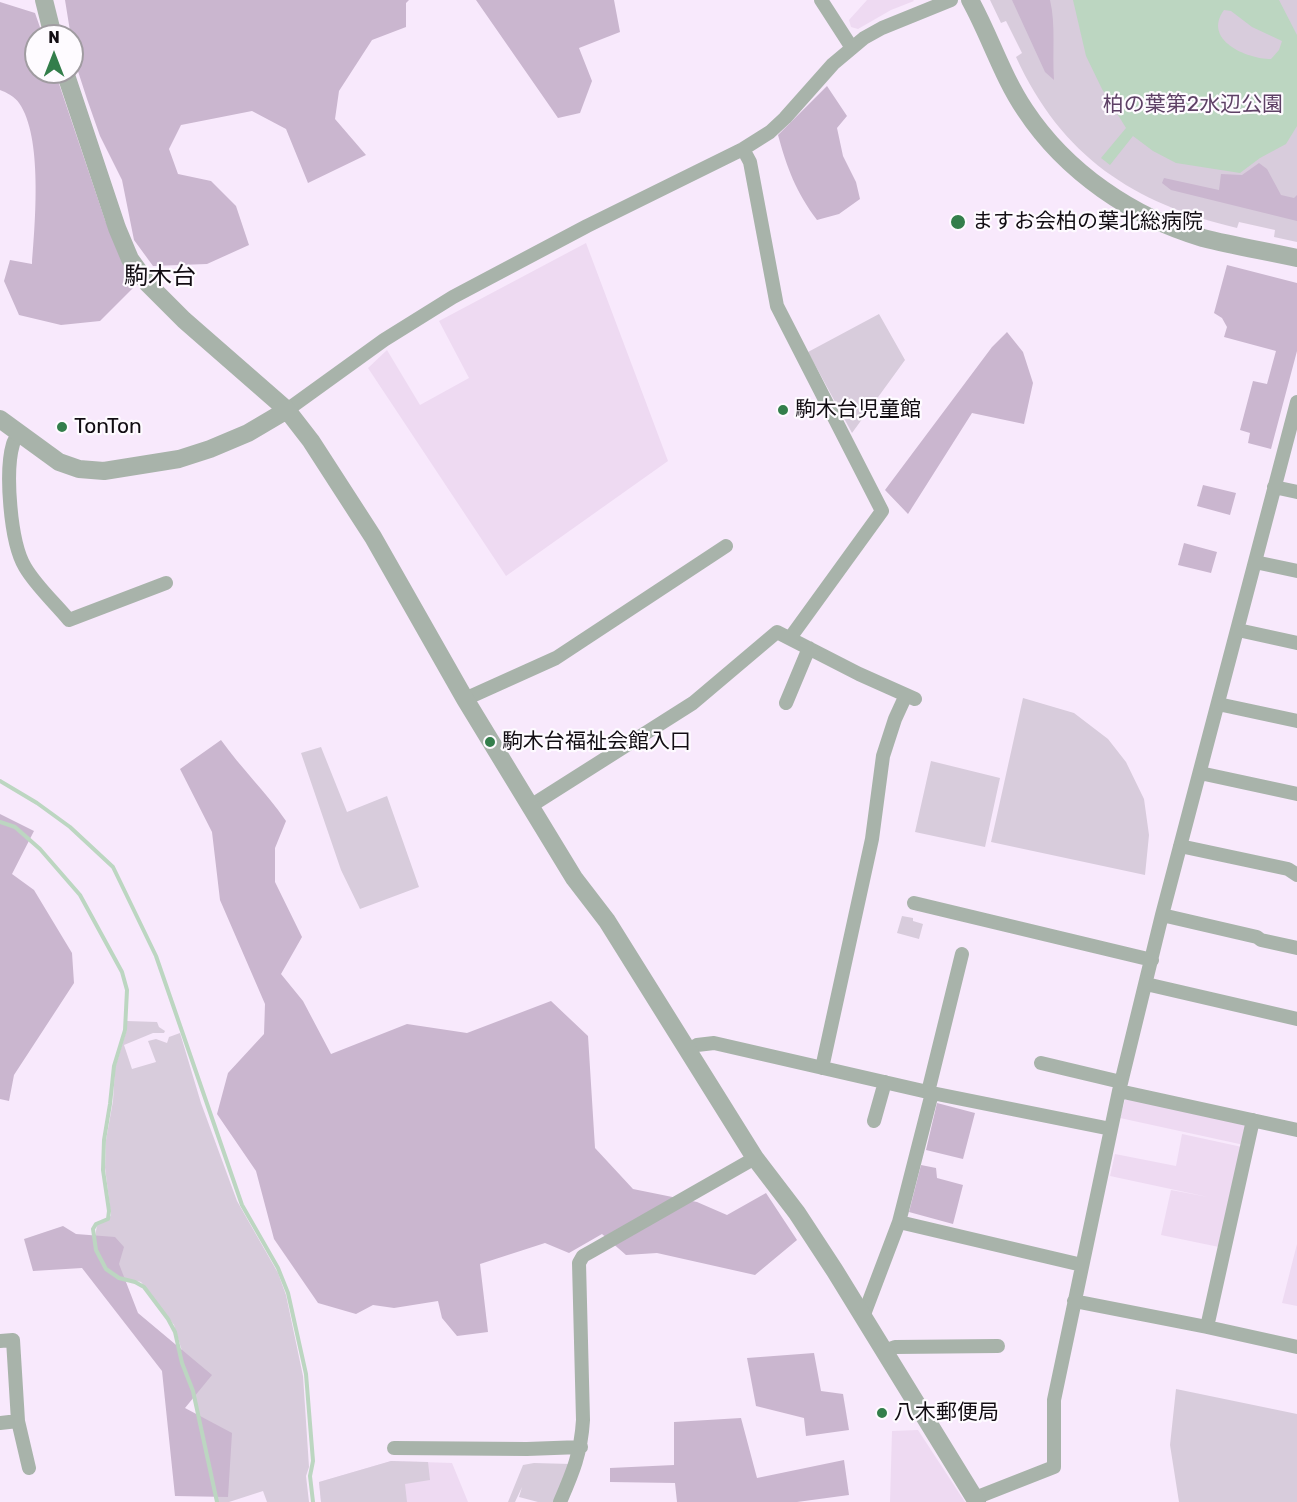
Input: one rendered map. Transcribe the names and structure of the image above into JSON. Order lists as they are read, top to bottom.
{
  "districts": ["駒木台"],
  "parks": ["柏の葉第2水辺公園"],
  "places": [
    "ますお会柏の葉北総病院",
    "駒木台児童館",
    "TonTon",
    "駒木台福祉会館入口",
    "八木郵便局"
  ],
  "north": "top"
}
